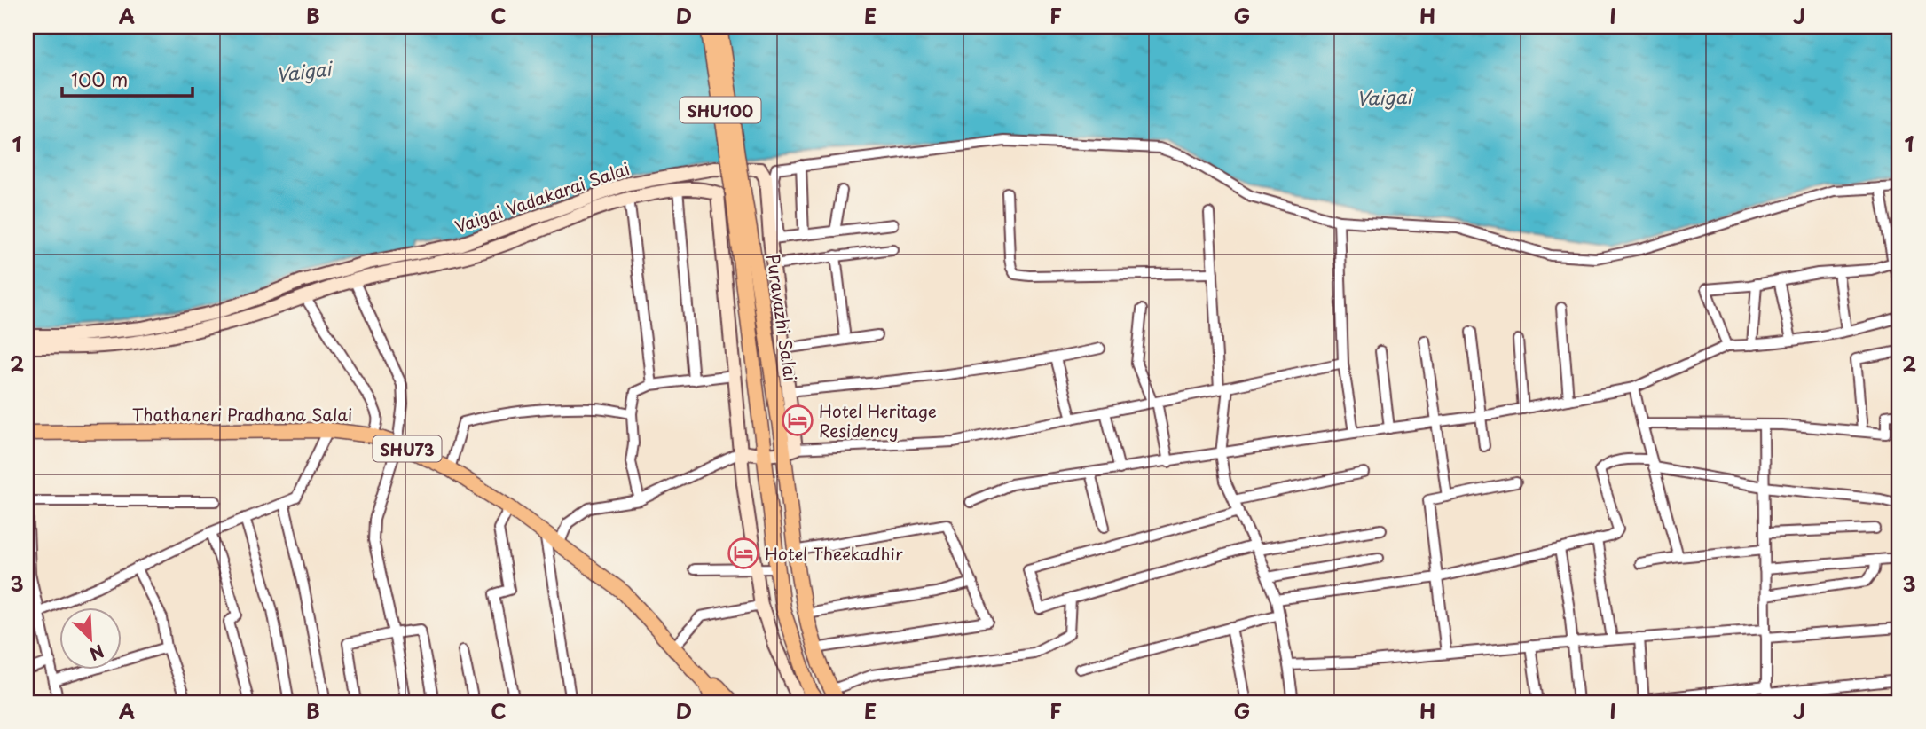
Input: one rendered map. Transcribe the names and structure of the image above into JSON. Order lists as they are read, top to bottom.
{
  "streets": {
    "main road": [
      "SHU100",
      "Vaigai Vadakarai Salai",
      "Puravazhi Salai",
      "Thathaneri Pradhana Salai",
      "SHU73"
    ]
  },
  "crossings": [
    ["SHU100", "Puravazhi Salai"],
    ["Vaigai Vadakarai Salai", "Puravazhi Salai"]
  ],
  "water": ["Vaigai"],
  "places": {
    "hotel": ["Hotel Heritage Residency", "Hotel Theekadhir"]
  },
  "scale_bar": "100 m",
  "north": "bottom right",
  "grid": {
    "columns": [
      "A",
      "B",
      "C",
      "D",
      "E",
      "F",
      "G",
      "H",
      "I",
      "J"
    ],
    "rows": ["1", "2", "3"]
  }
}
